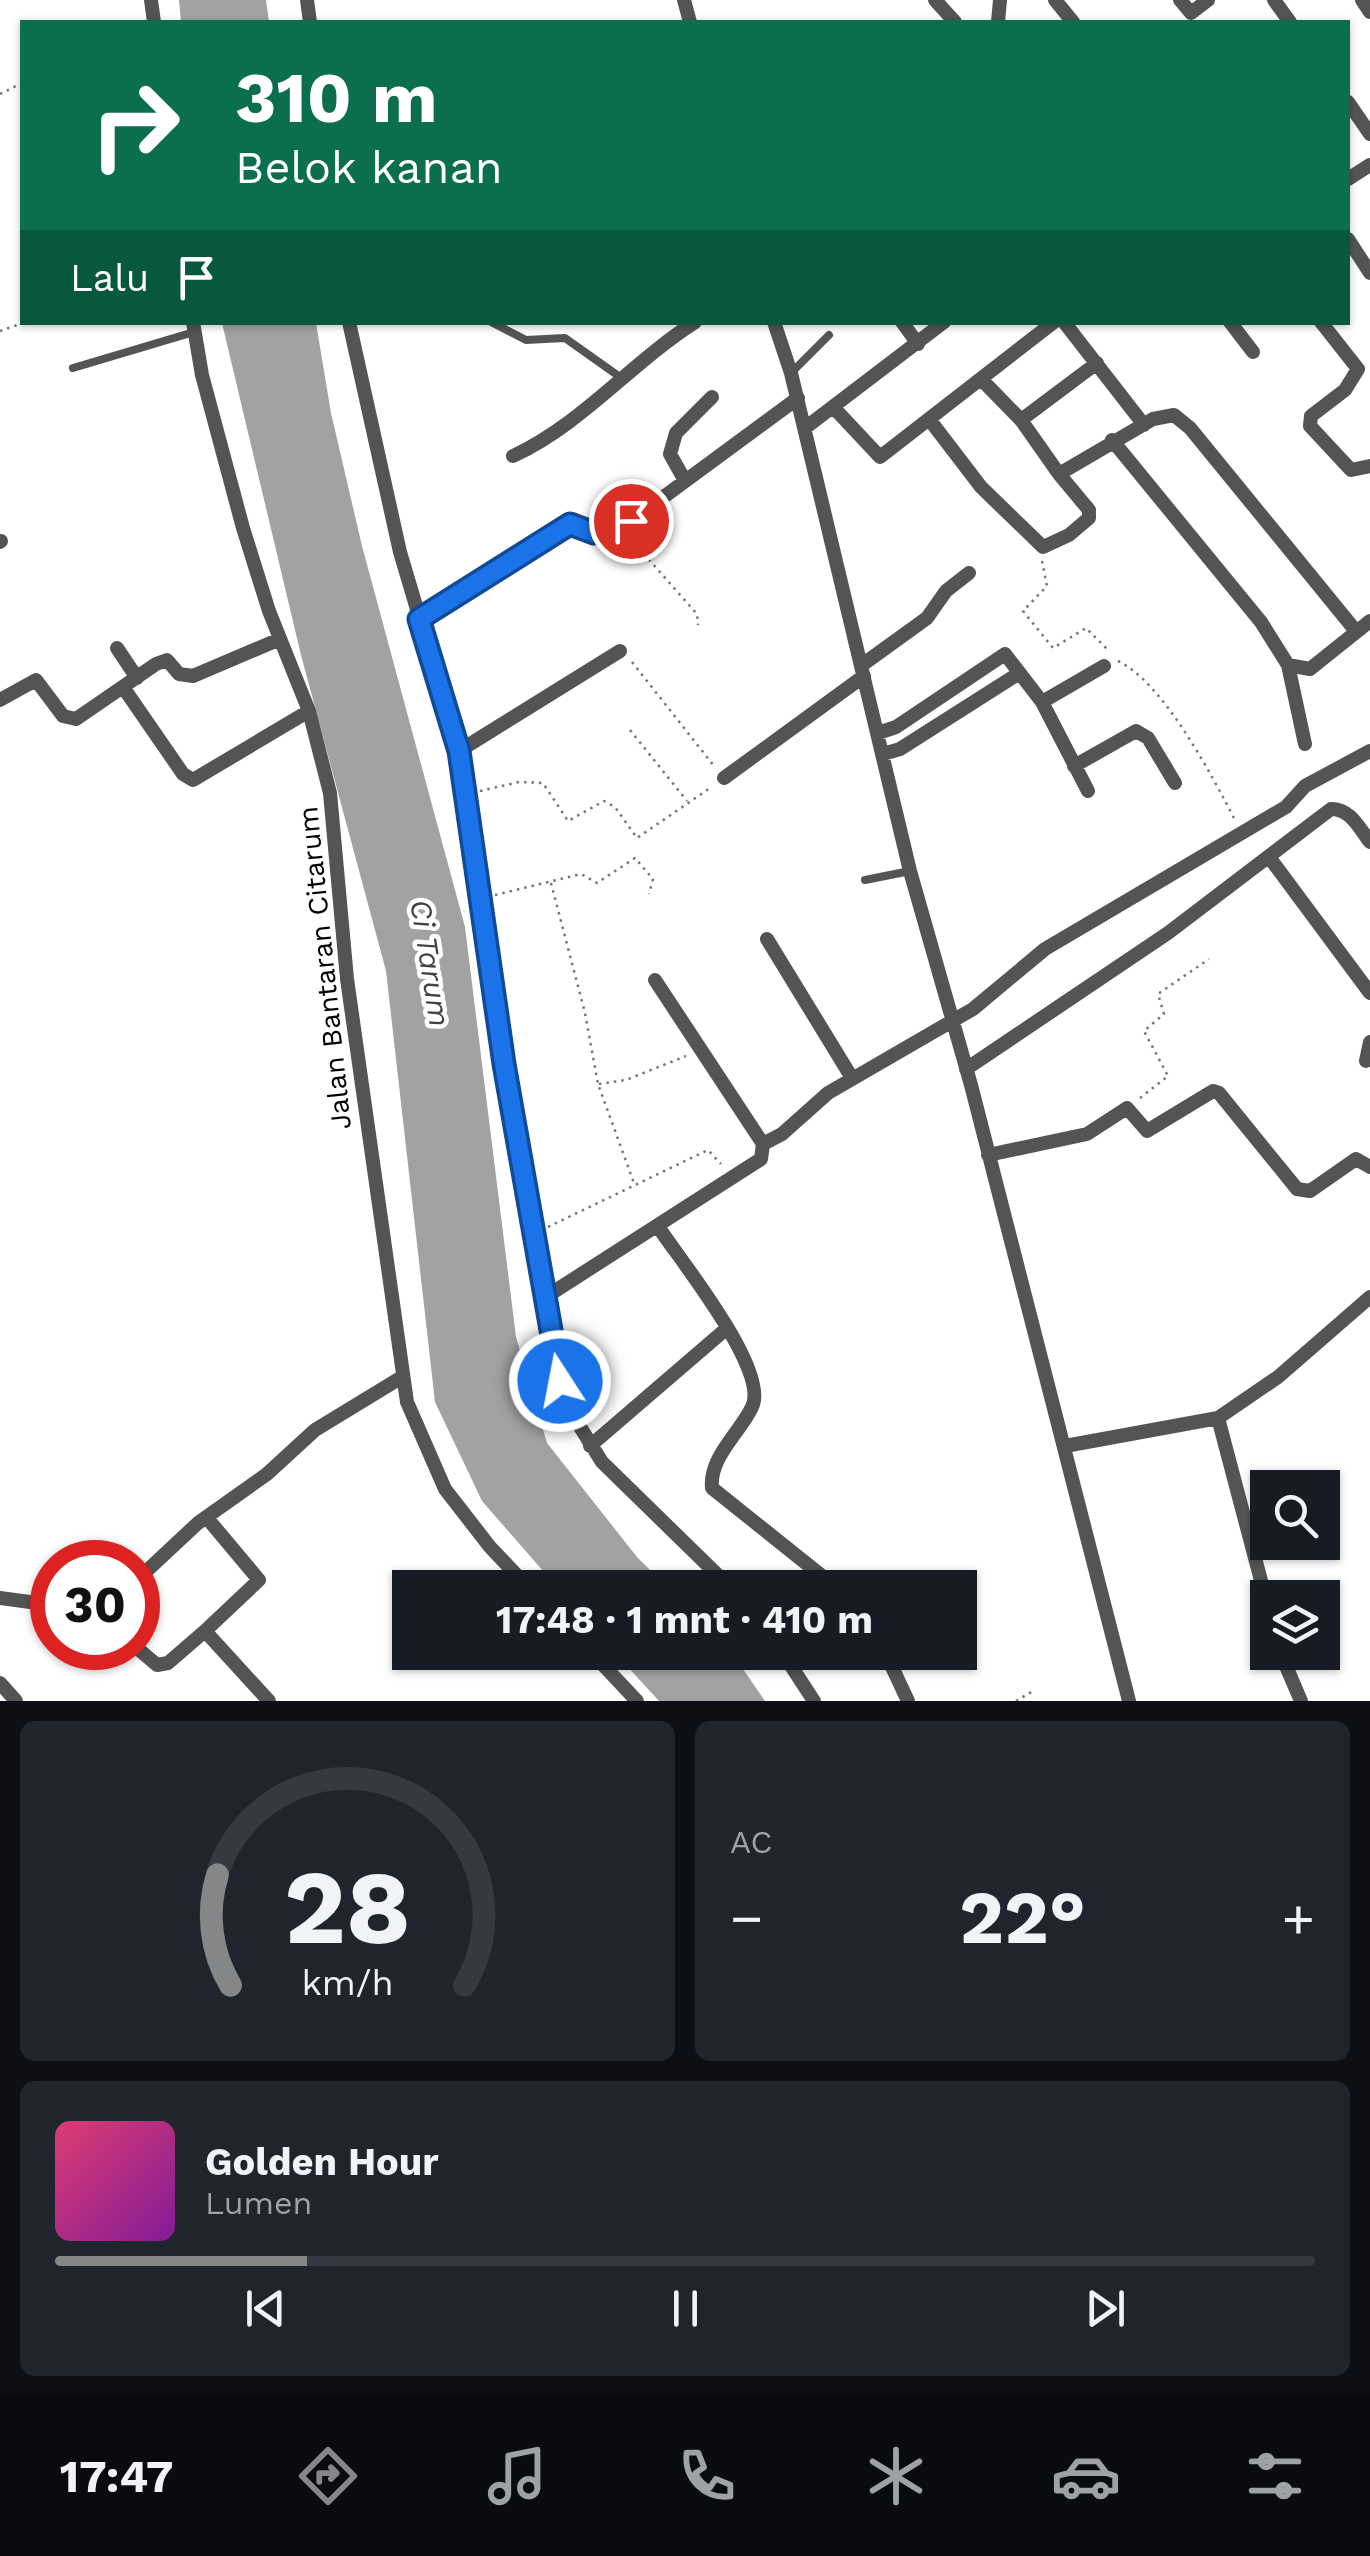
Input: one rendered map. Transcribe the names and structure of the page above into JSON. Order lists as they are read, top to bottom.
{
  "streets": {
    "street": ["Jalan Bantaran Citarum"]
  },
  "water": ["Ci Tarum"],
  "page": {
    "turn": ["310 m", "Belok kanan"],
    "then": "Lalu",
    "limit": "30",
    "trip": "17:48 · 1 mnt · 410 m",
    "tile": "AC",
    "heat": ["−", "22°", "+"],
    "song": ["Golden Hour", "Lumen"],
    "tabs": "17:47",
    "gauge": ["28", "km/h"]
  }
}
